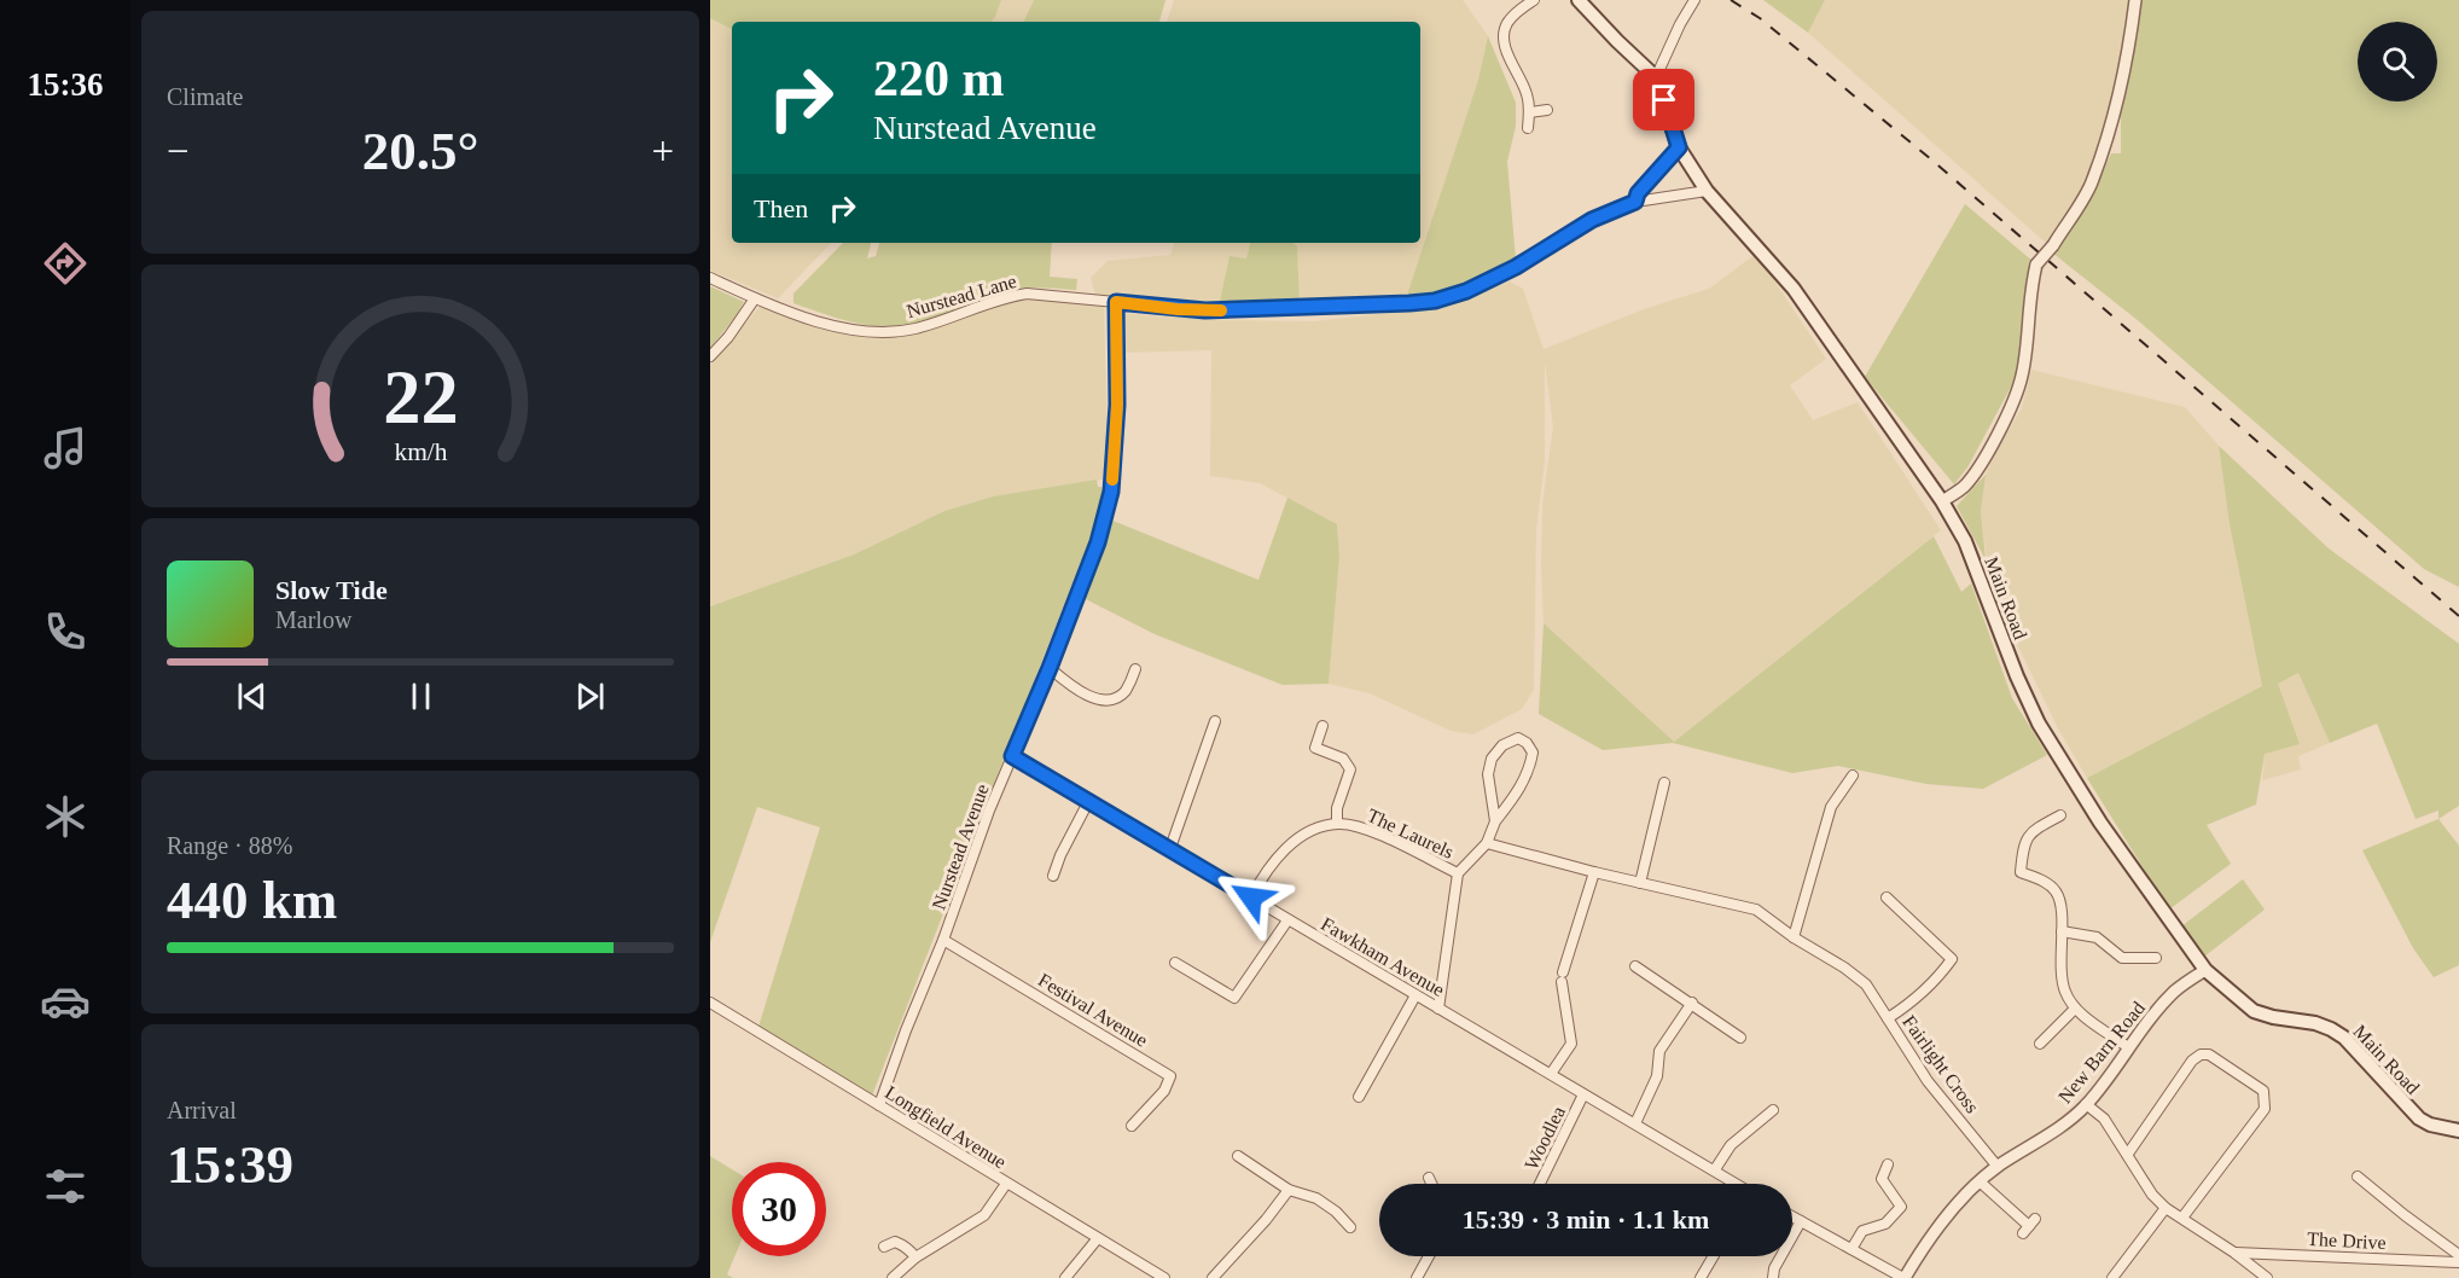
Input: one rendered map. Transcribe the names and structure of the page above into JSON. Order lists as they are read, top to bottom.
{
  "streets": {
    "main road": ["Main Road"],
    "street": [
      "Nurstead Lane",
      "The Laurels",
      "Nurstead Avenue",
      "Fawkham Avenue",
      "Festival Avenue",
      "New Barn Road",
      "Fairlight Cross",
      "Longfield Avenue",
      "Woodlea",
      "The Drive"
    ]
  },
  "crossings": [
    ["Nurstead Lane", "Main Road"],
    ["Nurstead Lane", "Nurstead Avenue"],
    ["Main Road", "New Barn Road"],
    ["The Laurels", "Fawkham Avenue"],
    ["Nurstead Avenue", "Fawkham Avenue"],
    ["Nurstead Avenue", "Festival Avenue"],
    ["Nurstead Avenue", "Longfield Avenue"],
    ["Fawkham Avenue", "Woodlea"],
    ["New Barn Road", "Fairlight Cross"]
  ],
  "page": {
    "tabs": "15:36",
    "tile": [
      "Climate",
      ["Range · 88%", "440 km"],
      ["Arrival", "15:39"]
    ],
    "turn": ["220 m", "Nurstead Avenue"],
    "heat": ["−", "20.5°", "+"],
    "then": "Then",
    "song": ["Slow Tide", "Marlow"],
    "limit": "30",
    "trip": "15:39 · 3 min · 1.1 km",
    "gauge": ["22", "km/h"]
  }
}
